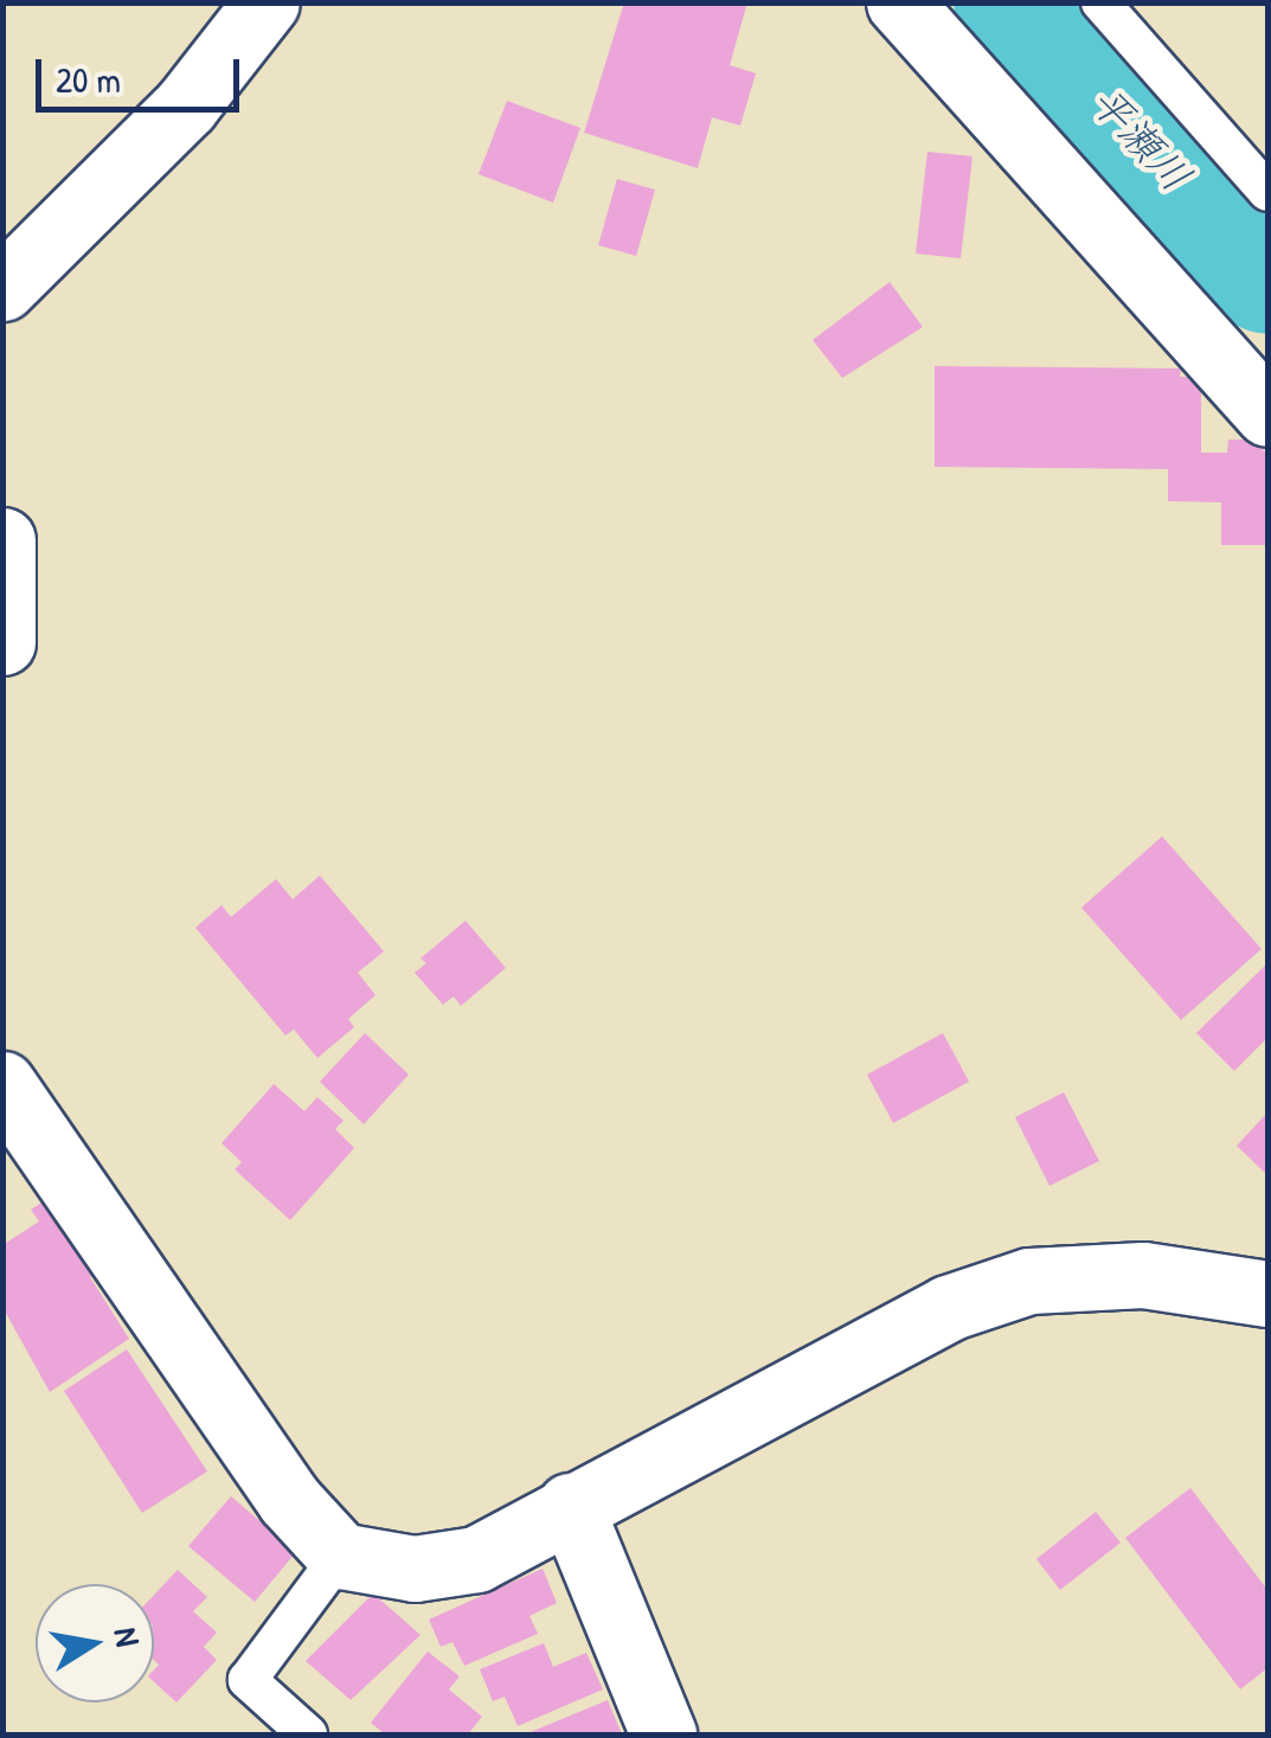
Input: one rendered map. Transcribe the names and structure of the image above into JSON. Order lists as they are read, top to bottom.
{
  "water": ["平瀬川"],
  "scale_bar": "20 m",
  "north": "right"
}
